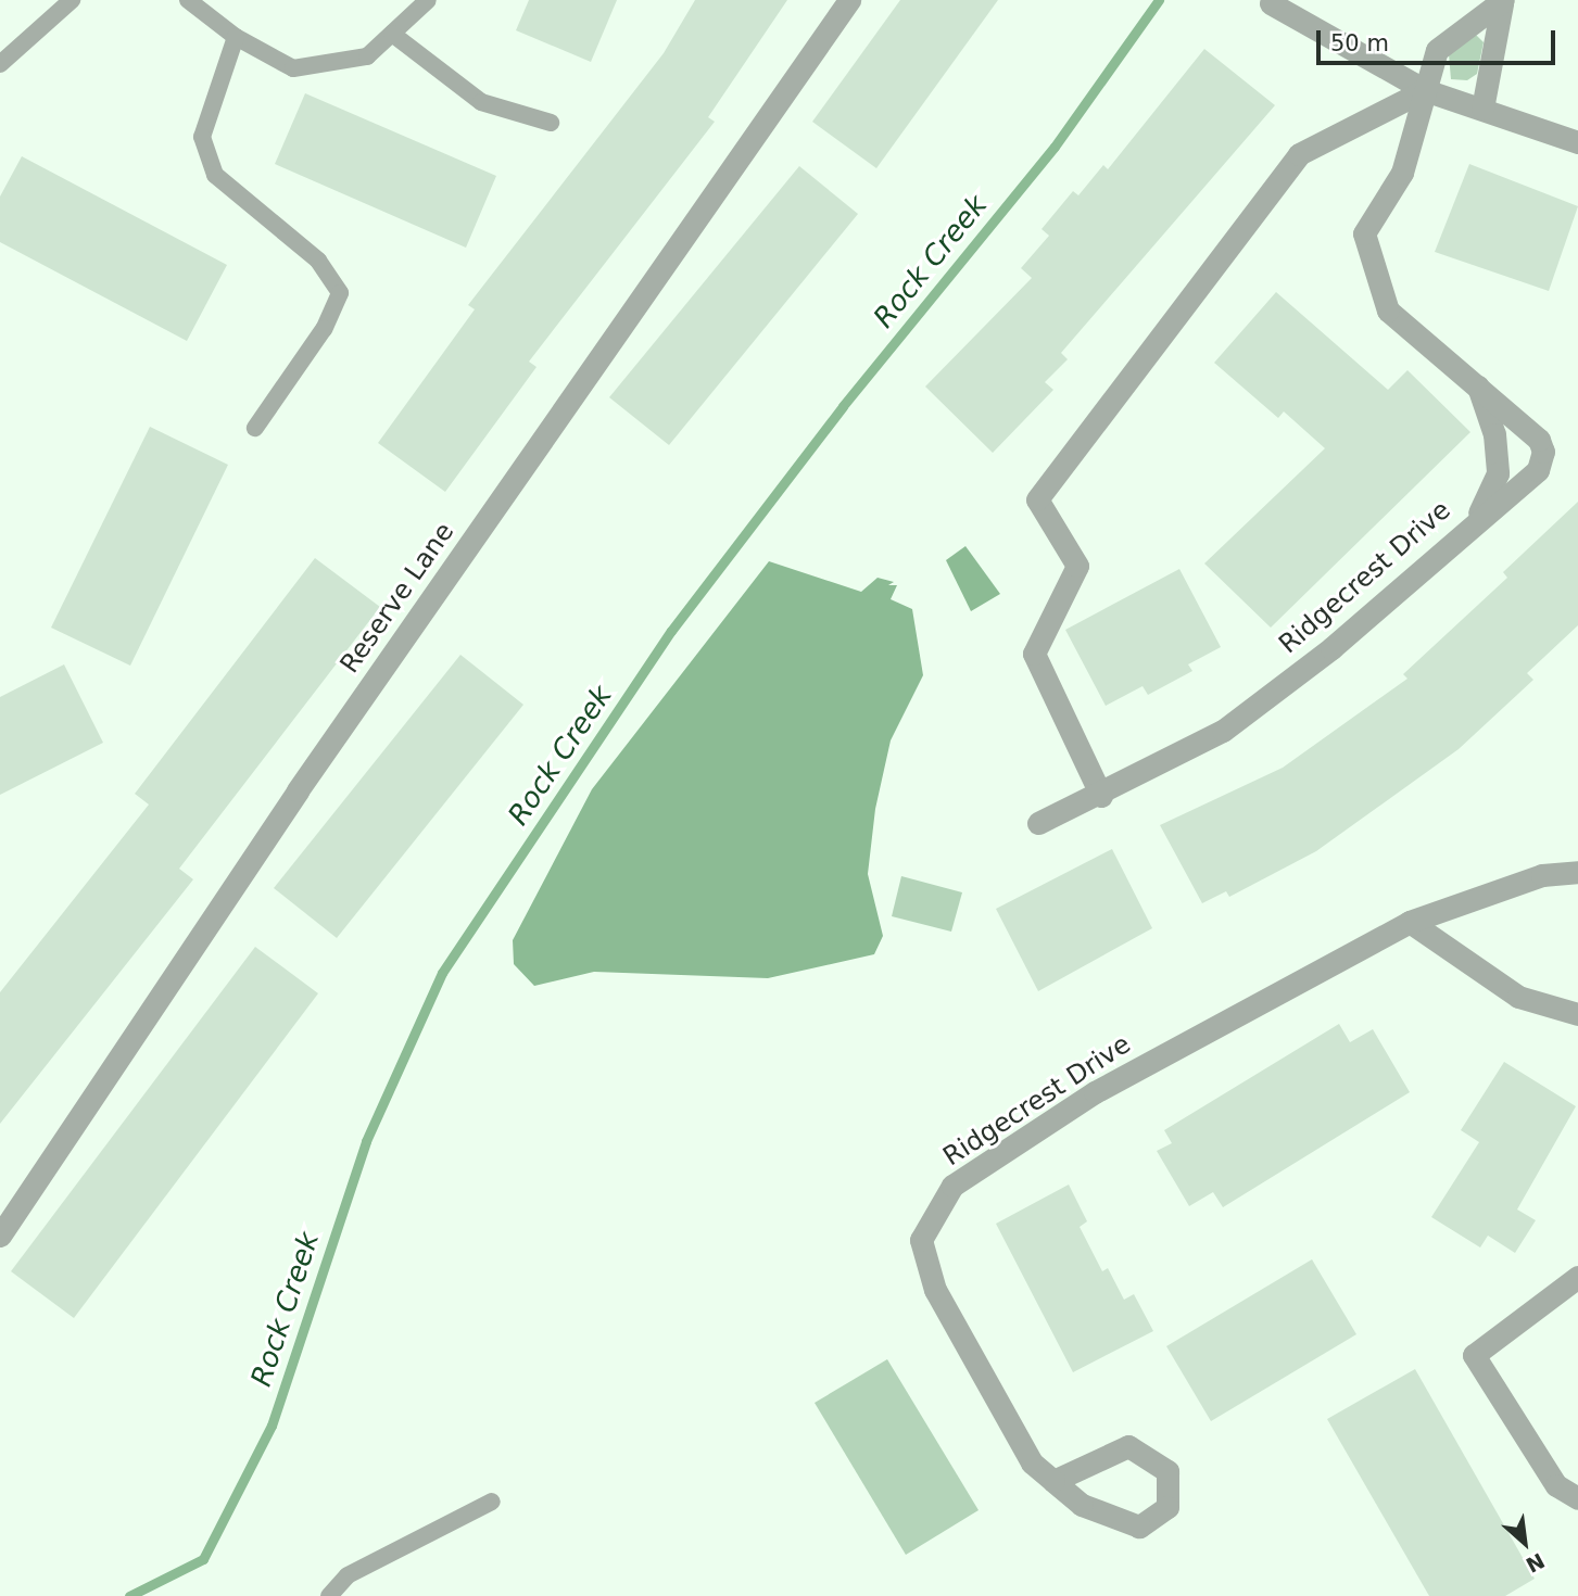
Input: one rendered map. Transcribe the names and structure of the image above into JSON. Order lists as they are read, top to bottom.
{
  "streets": {
    "street": ["Ridgecrest Drive", "Reserve Lane"]
  },
  "water": ["Rock Creek"],
  "scale_bar": "50 m",
  "north": "bottom right"
}
